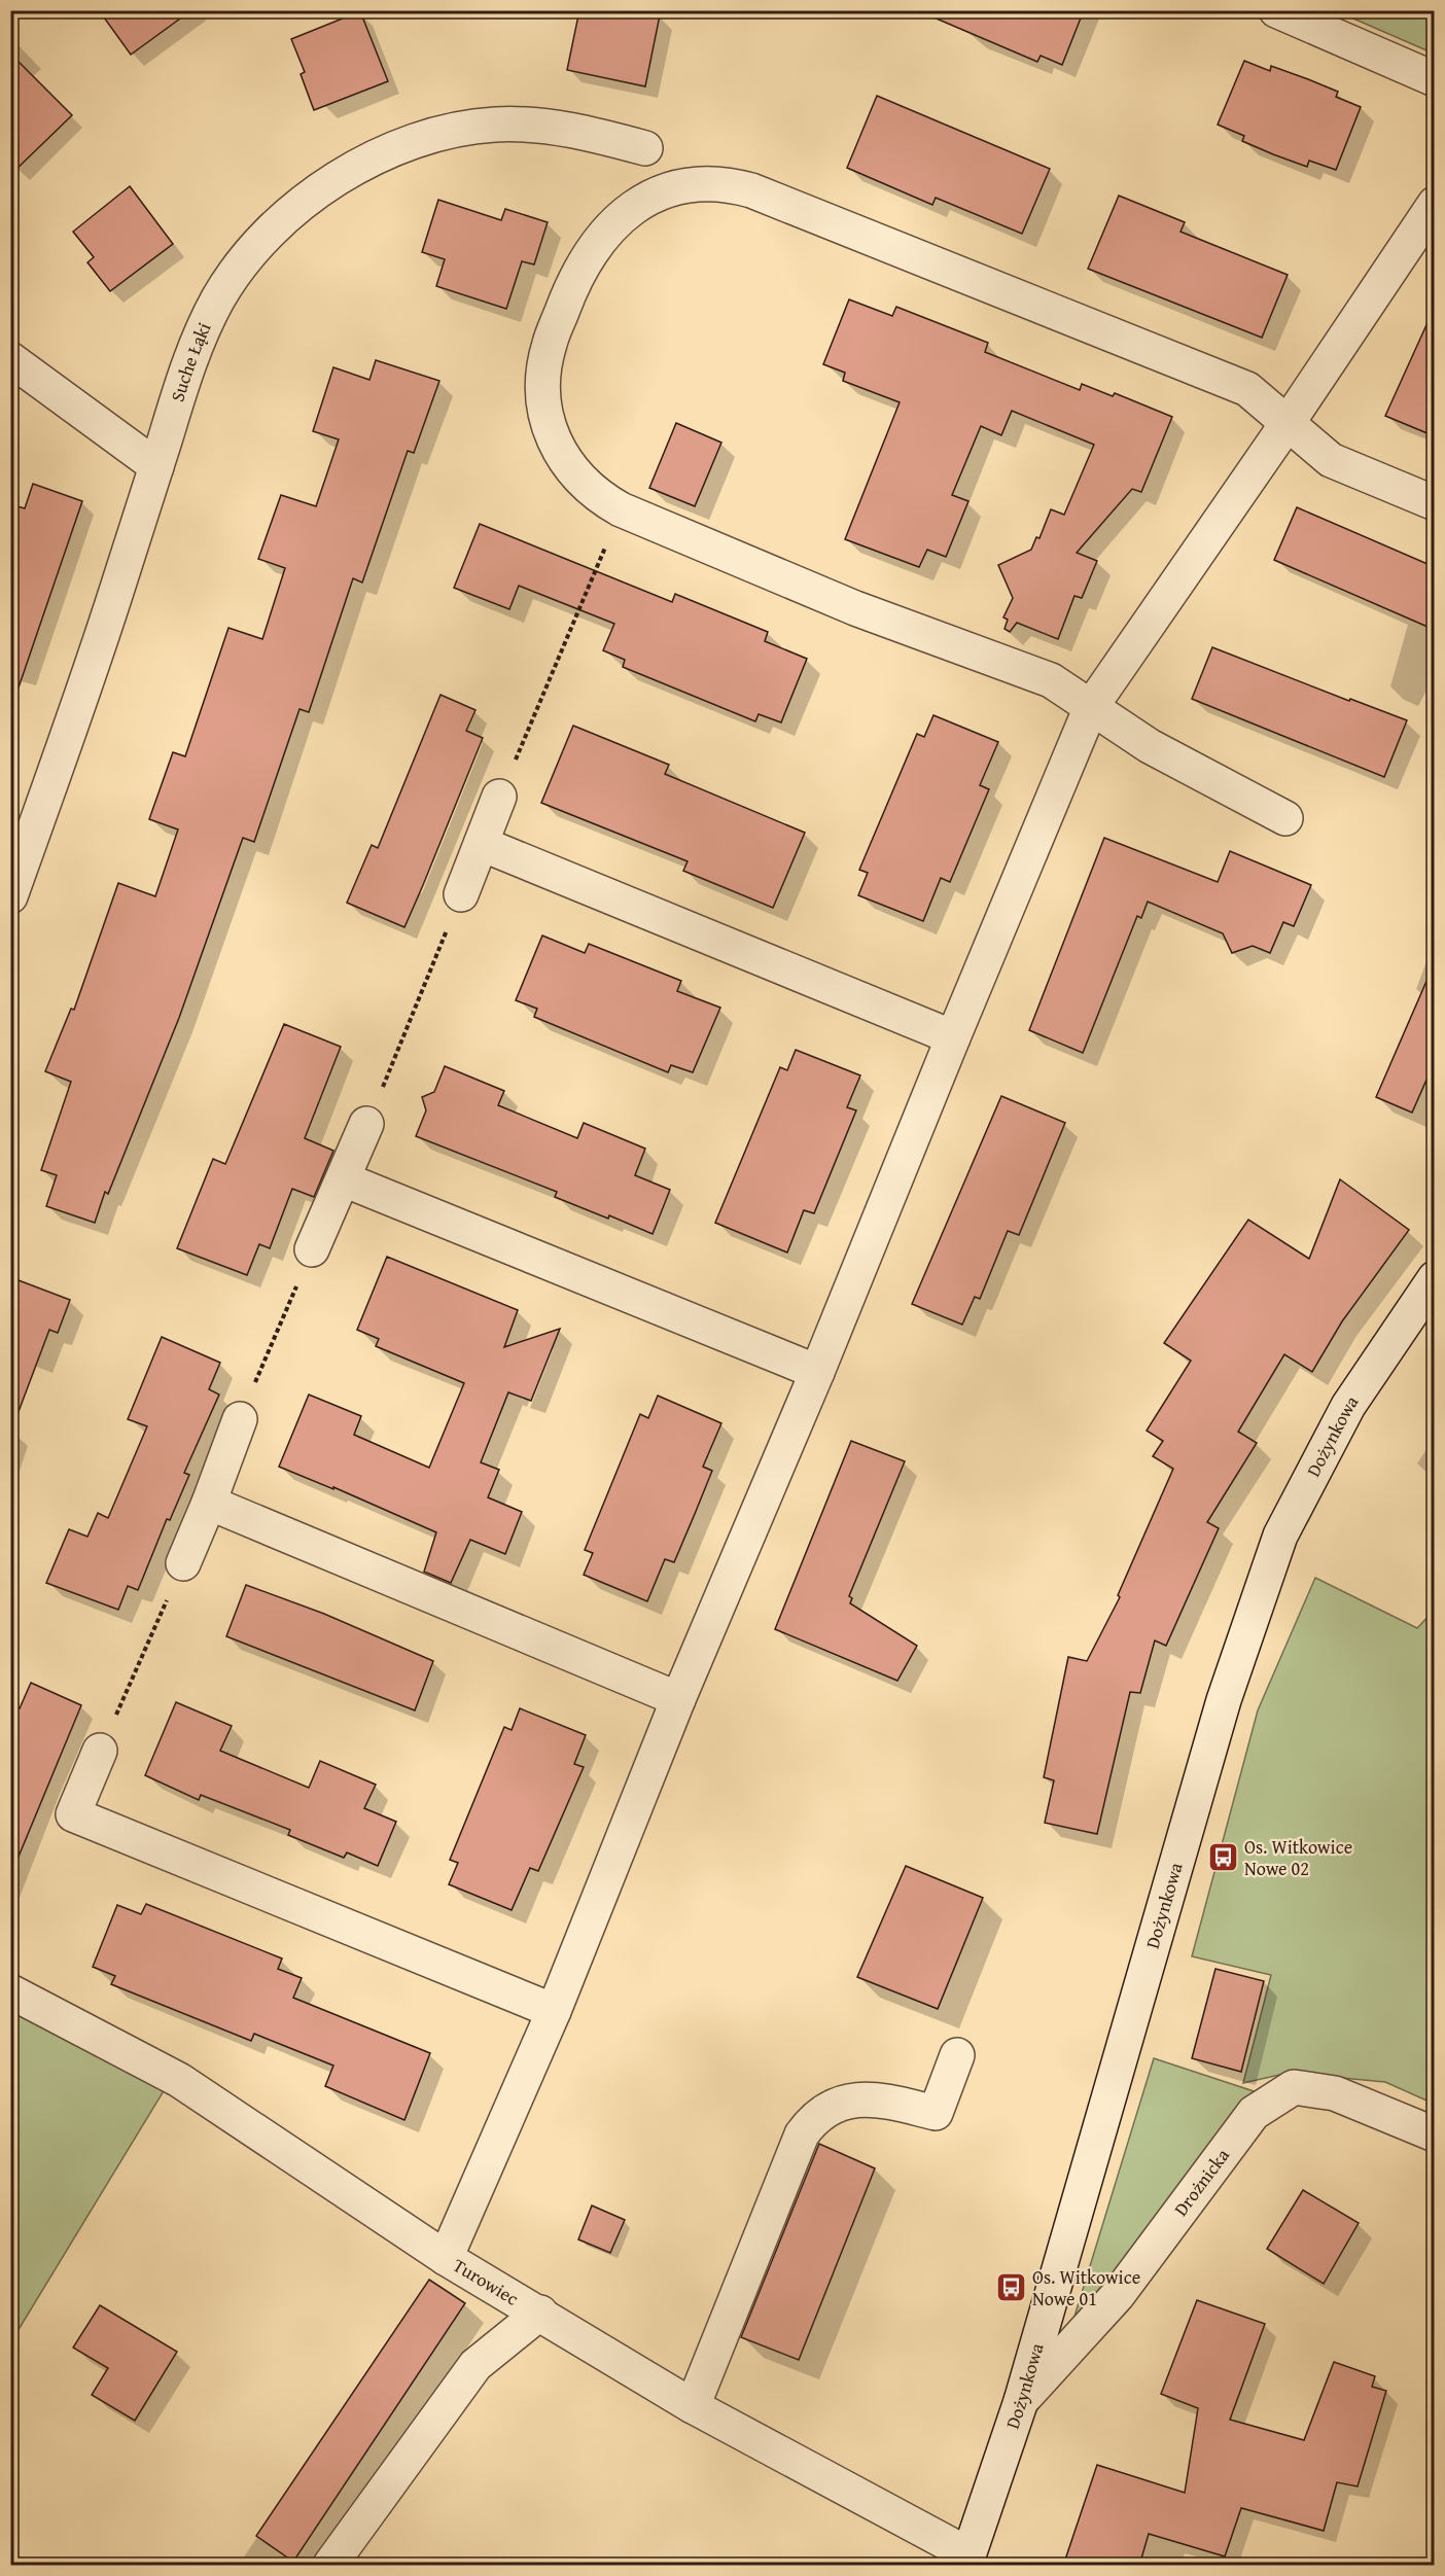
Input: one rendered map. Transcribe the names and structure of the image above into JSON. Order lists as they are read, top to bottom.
{
  "streets": {
    "street": [
      "Suche Łąki",
      "Dożynkowa",
      "Drożnicka",
      "Turowiec"
    ]
  },
  "crossings": [
    ["Dożynkowa", "Drożnicka"],
    ["Dożynkowa", "Turowiec"]
  ],
  "places": {
    "bus stop": ["Os. Witkowice Nowe 02", "Os. Witkowice Nowe 01"]
  }
}
